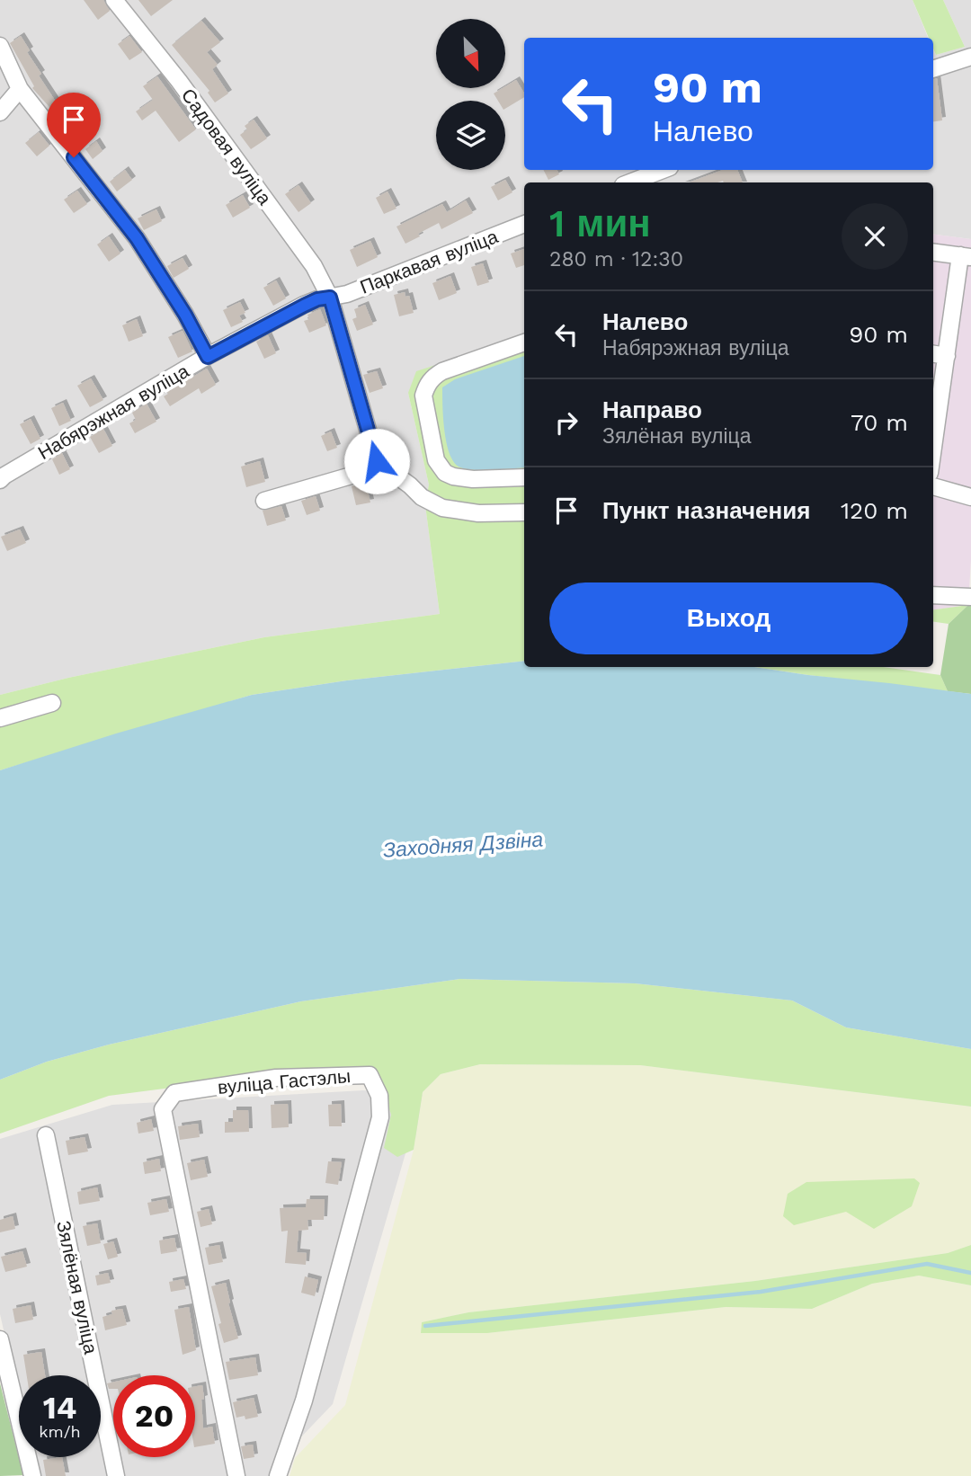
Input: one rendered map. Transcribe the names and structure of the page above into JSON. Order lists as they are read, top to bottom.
{
  "streets": {
    "street": [
      "Садовая вуліца",
      "Паркавая вуліца",
      "Набярэжная вуліца",
      "вуліца Гастэлы",
      "Зялёная вуліца"
    ]
  },
  "crossings": [
    ["Садовая вуліца", "Паркавая вуліца"],
    ["Садовая вуліца", "Набярэжная вуліца"],
    ["Паркавая вуліца", "Набярэжная вуліца"]
  ],
  "water": ["Заходняя Дзвіна"],
  "north": "bottom right",
  "page": {
    "turn": ["90 m", "Налево"],
    "heading": ["1 мин", "280 m · 12:30"],
    "list": [
      {
        "name": "Налево",
        "note": "Набярэжная вуліца",
        "value": "90 m"
      },
      {
        "name": "Направо",
        "note": "Зялёная вуліца",
        "value": "70 m"
      },
      {
        "name": "Пункт назначения",
        "value": "120 m"
      }
    ],
    "buttons": "Выход",
    "speed": "14 km/h",
    "limit": "20"
  }
}
